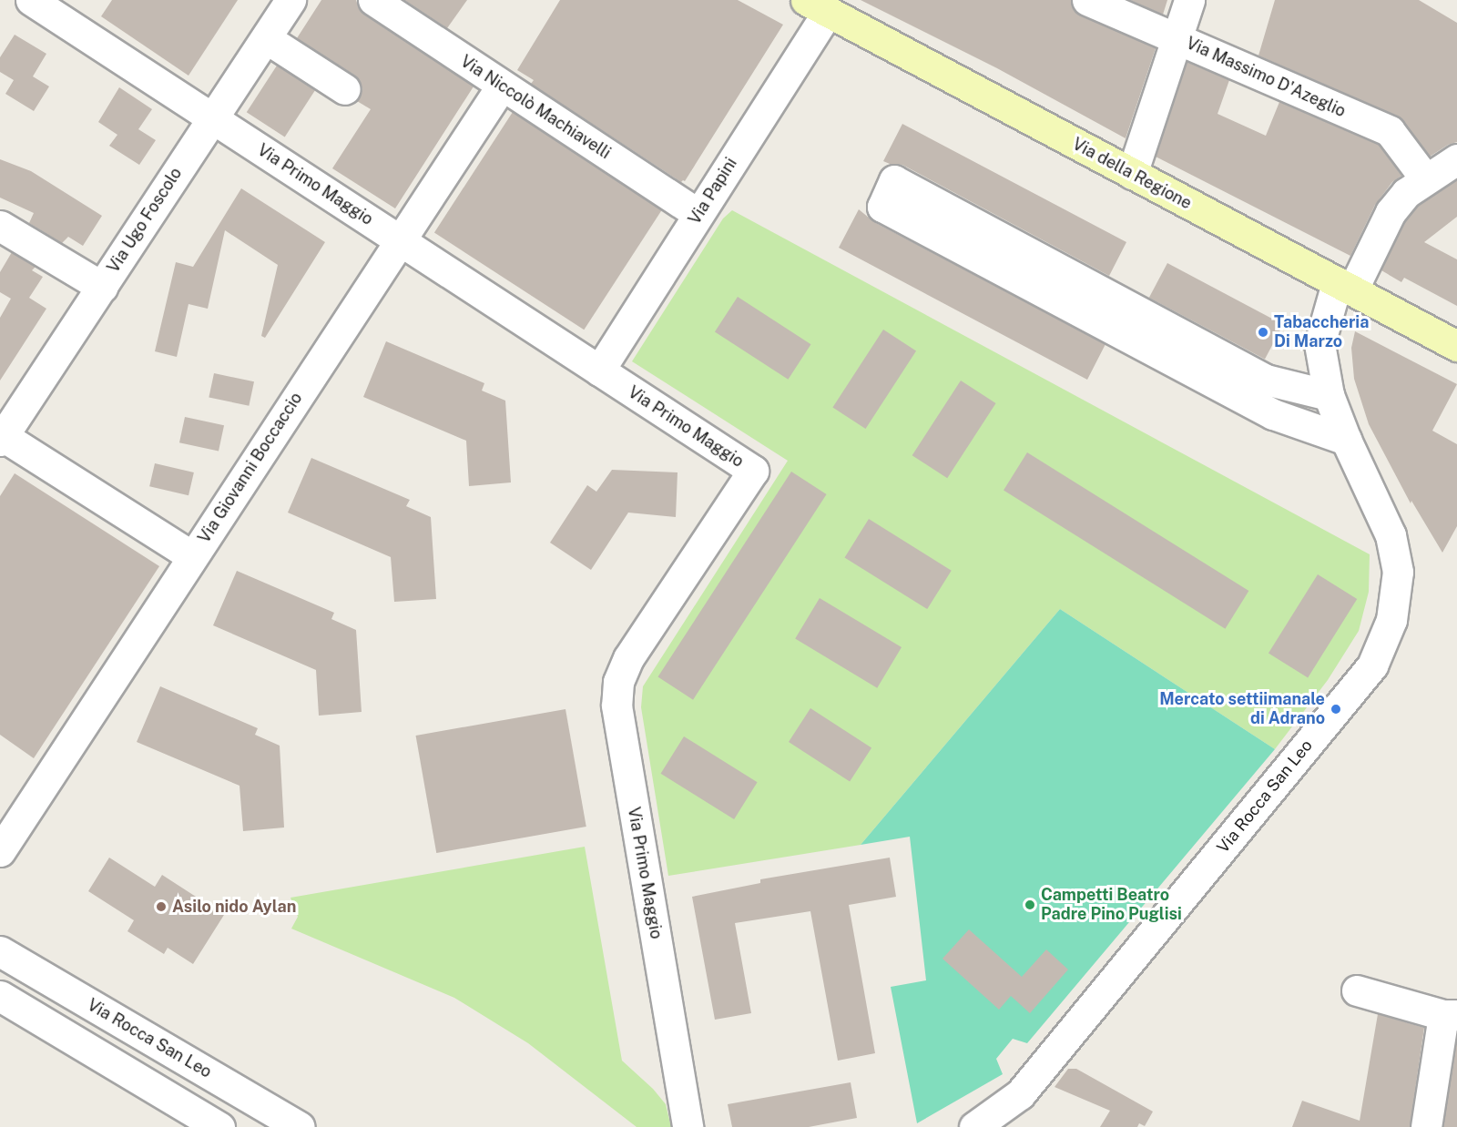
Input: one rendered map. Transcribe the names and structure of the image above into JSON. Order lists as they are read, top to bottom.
{
  "streets": {
    "main road": ["Via della Regione"],
    "street": [
      "Via Massimo D'Azeglio",
      "Via Niccolò Machiavelli",
      "Via Primo Maggio",
      "Via Papini",
      "Via Ugo Foscolo",
      "Via Giovanni Boccaccio",
      "Via Rocca San Leo"
    ]
  },
  "crossings": [
    ["Via Massimo D'Azeglio", "Via Rocca San Leo"],
    ["Via Niccolò Machiavelli", "Via Papini"],
    ["Via Niccolò Machiavelli", "Via Giovanni Boccaccio"],
    ["Via della Regione", "Via Papini"],
    ["Via della Regione", "Via Rocca San Leo"],
    ["Via Primo Maggio", "Via Papini"],
    ["Via Primo Maggio", "Via Ugo Foscolo"],
    ["Via Primo Maggio", "Via Giovanni Boccaccio"]
  ],
  "places": [
    "Tabaccheria Di Marzo",
    "Mercato settiimanale di Adrano",
    "Campetti Beatro Padre Pino Puglisi",
    "Asilo nido Aylan"
  ]
}
